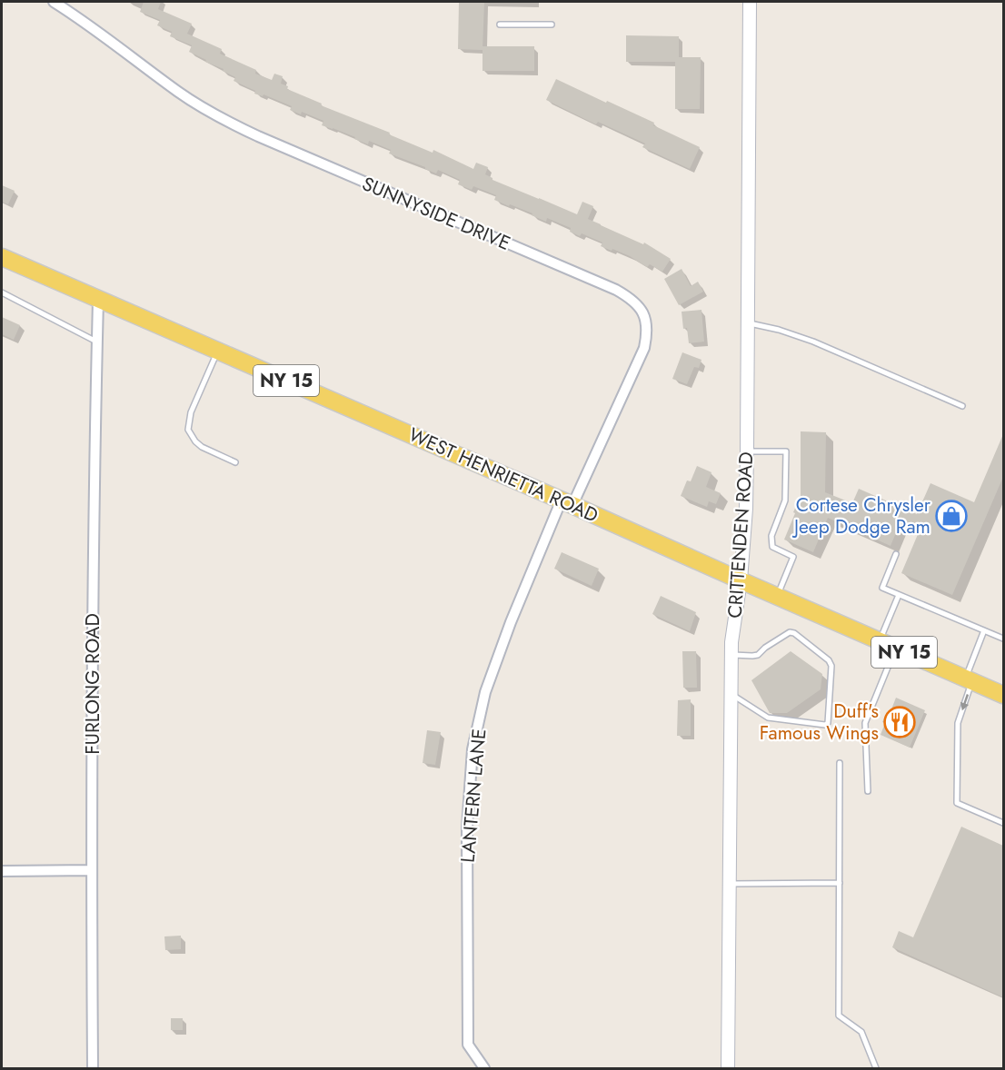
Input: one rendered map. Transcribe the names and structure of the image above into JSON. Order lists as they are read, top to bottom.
{
  "streets": {
    "main road": ["NY 15", "WEST HENRIETTA ROAD"],
    "street": [
      "SUNNYSIDE DRIVE",
      "CRITTENDEN ROAD",
      "FURLONG ROAD",
      "LANTERN LANE"
    ]
  },
  "crossings": [
    ["SUNNYSIDE DRIVE", "WEST HENRIETTA ROAD"],
    ["SUNNYSIDE DRIVE", "LANTERN LANE"],
    ["WEST HENRIETTA ROAD", "CRITTENDEN ROAD"],
    ["WEST HENRIETTA ROAD", "FURLONG ROAD"],
    ["WEST HENRIETTA ROAD", "LANTERN LANE"]
  ],
  "places": {
    "shop": ["Cortese Chrysler Jeep Dodge Ram"],
    "restaurant": ["Duff's Famous Wings"]
  }
}
